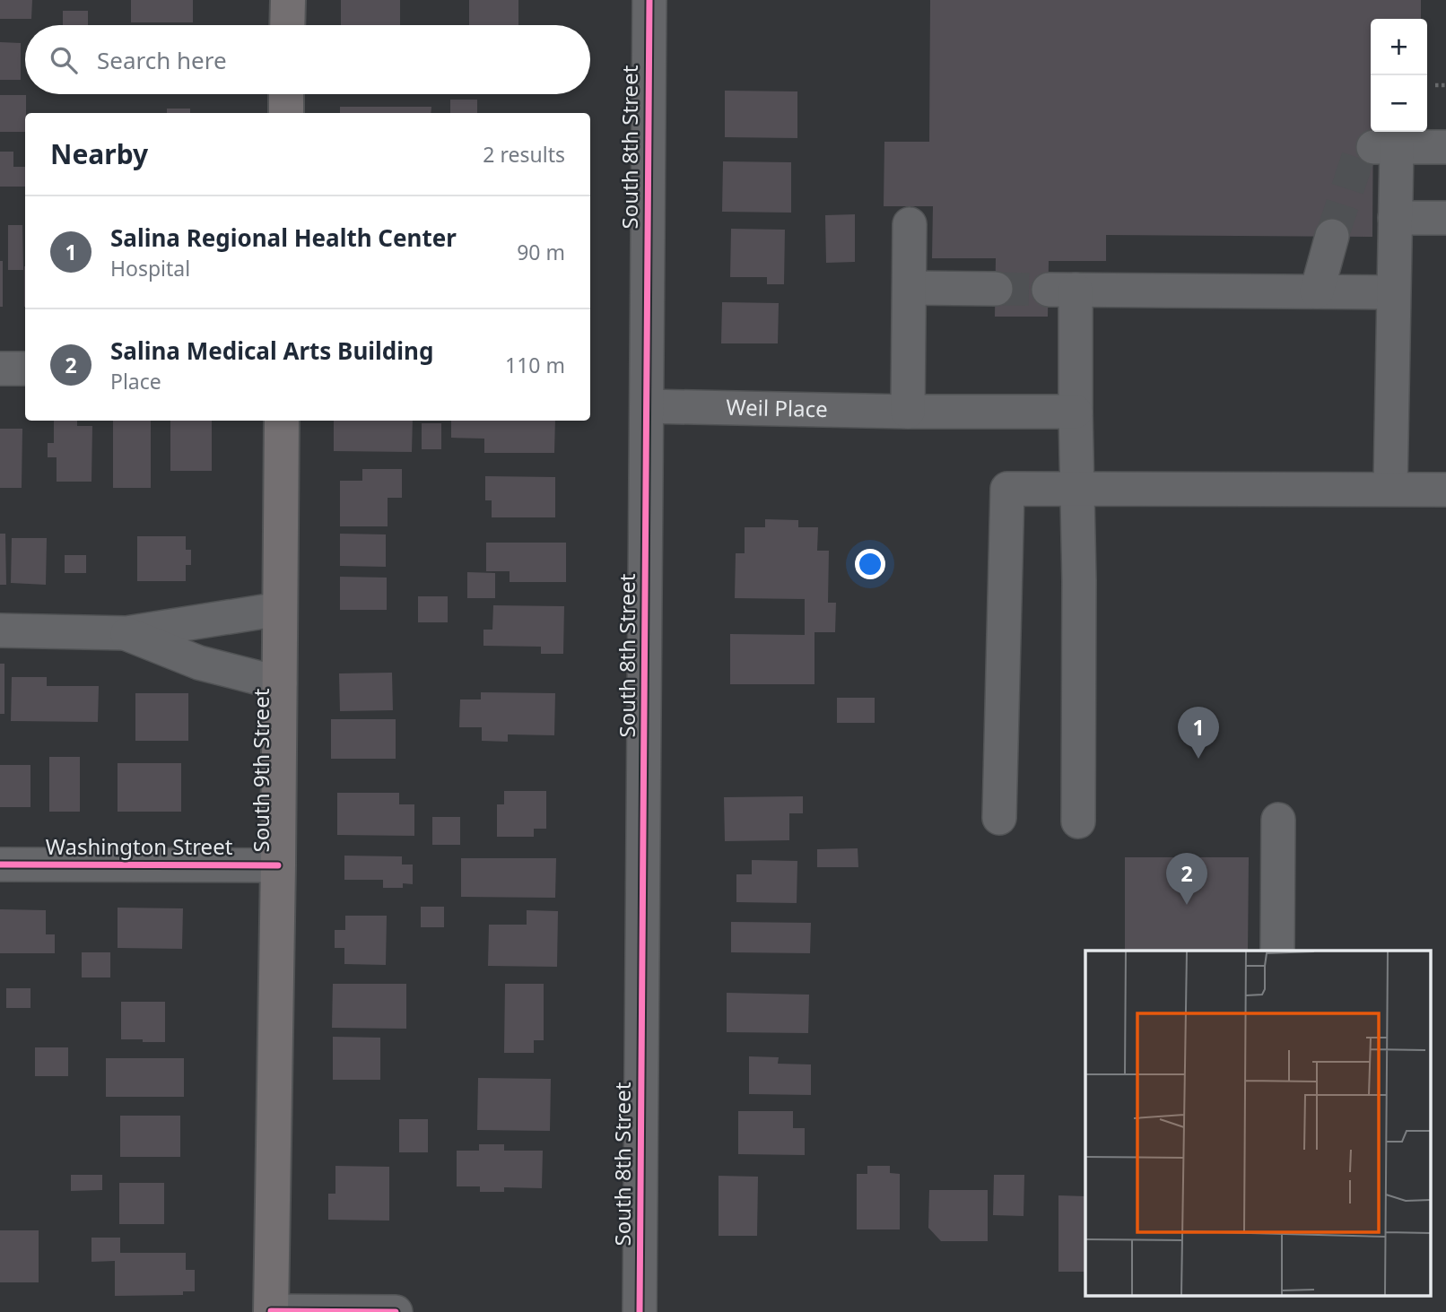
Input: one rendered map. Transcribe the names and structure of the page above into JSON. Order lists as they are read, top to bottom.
{
  "streets": {
    "main road": ["South 9th Street"],
    "street": ["South 8th Street", "Weil Place", "Washington Street"]
  },
  "crossings": [
    ["South 8th Street", "Weil Place"],
    ["South 9th Street", "Washington Street"]
  ],
  "page": {
    "map_buttons": ["+", "−"],
    "search": "Search here",
    "heading": ["Nearby", "2 results"],
    "list": [
      {
        "mark": "1",
        "name": "Salina Regional Health Center",
        "note": "Hospital",
        "value": "90 m"
      },
      {
        "mark": "2",
        "name": "Salina Medical Arts Building",
        "note": "Place",
        "value": "110 m"
      }
    ],
    "pins": ["1", "2"]
  }
}
